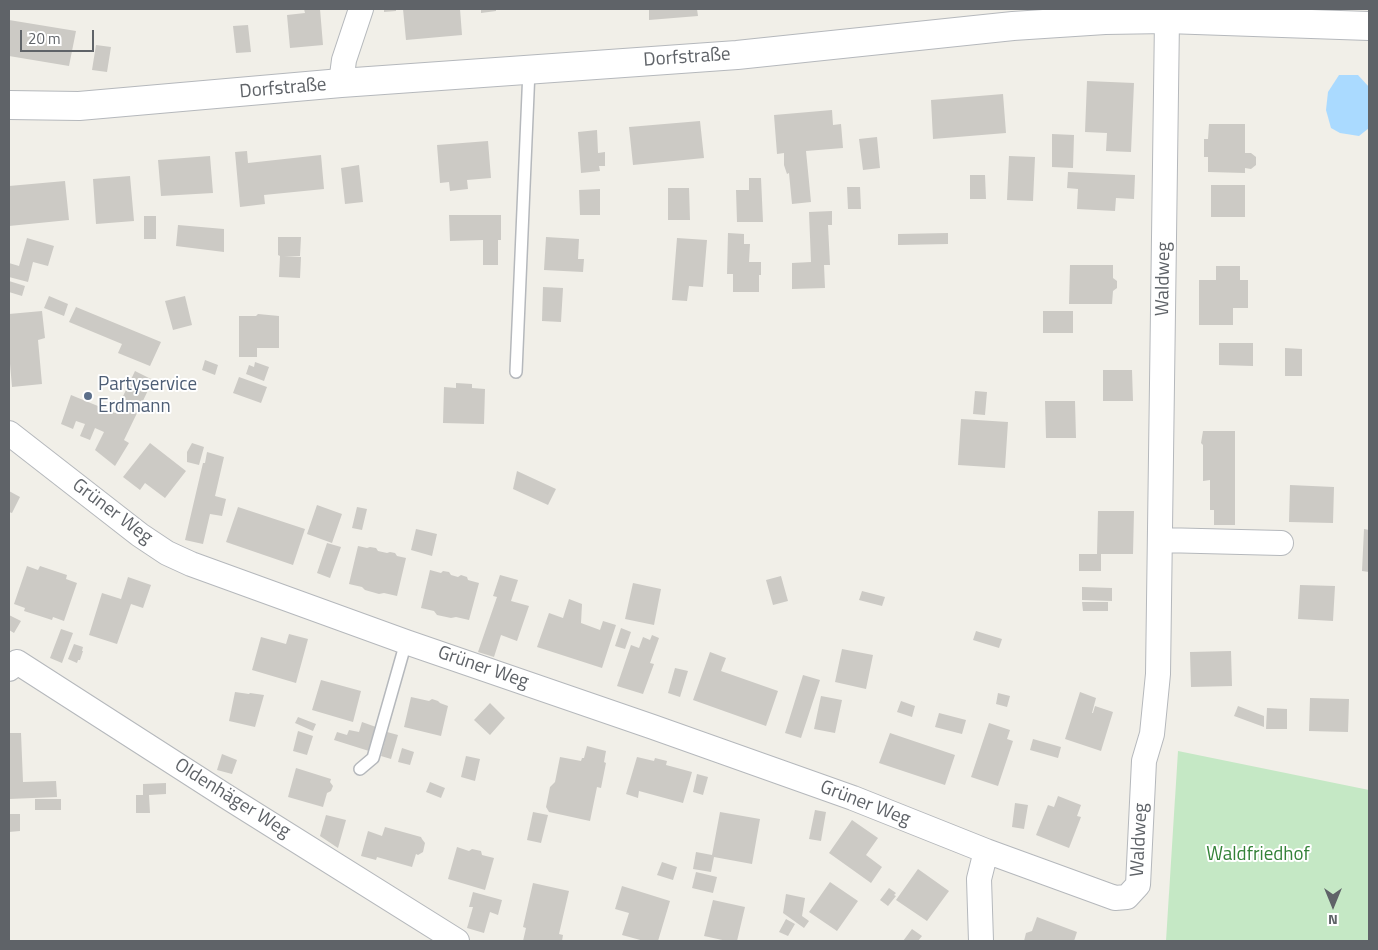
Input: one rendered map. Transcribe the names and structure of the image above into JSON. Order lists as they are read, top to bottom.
{
  "streets": {
    "street": [
      "Dorfstraße",
      "Waldweg",
      "Grüner Weg",
      "Oldenhäger Weg"
    ]
  },
  "crossings": [
    ["Dorfstraße", "Waldweg"],
    ["Waldweg", "Grüner Weg"]
  ],
  "parks": ["Waldfriedhof"],
  "places": ["Partyservice Erdmann"],
  "scale_bar": "20 m",
  "north": "bottom"
}
